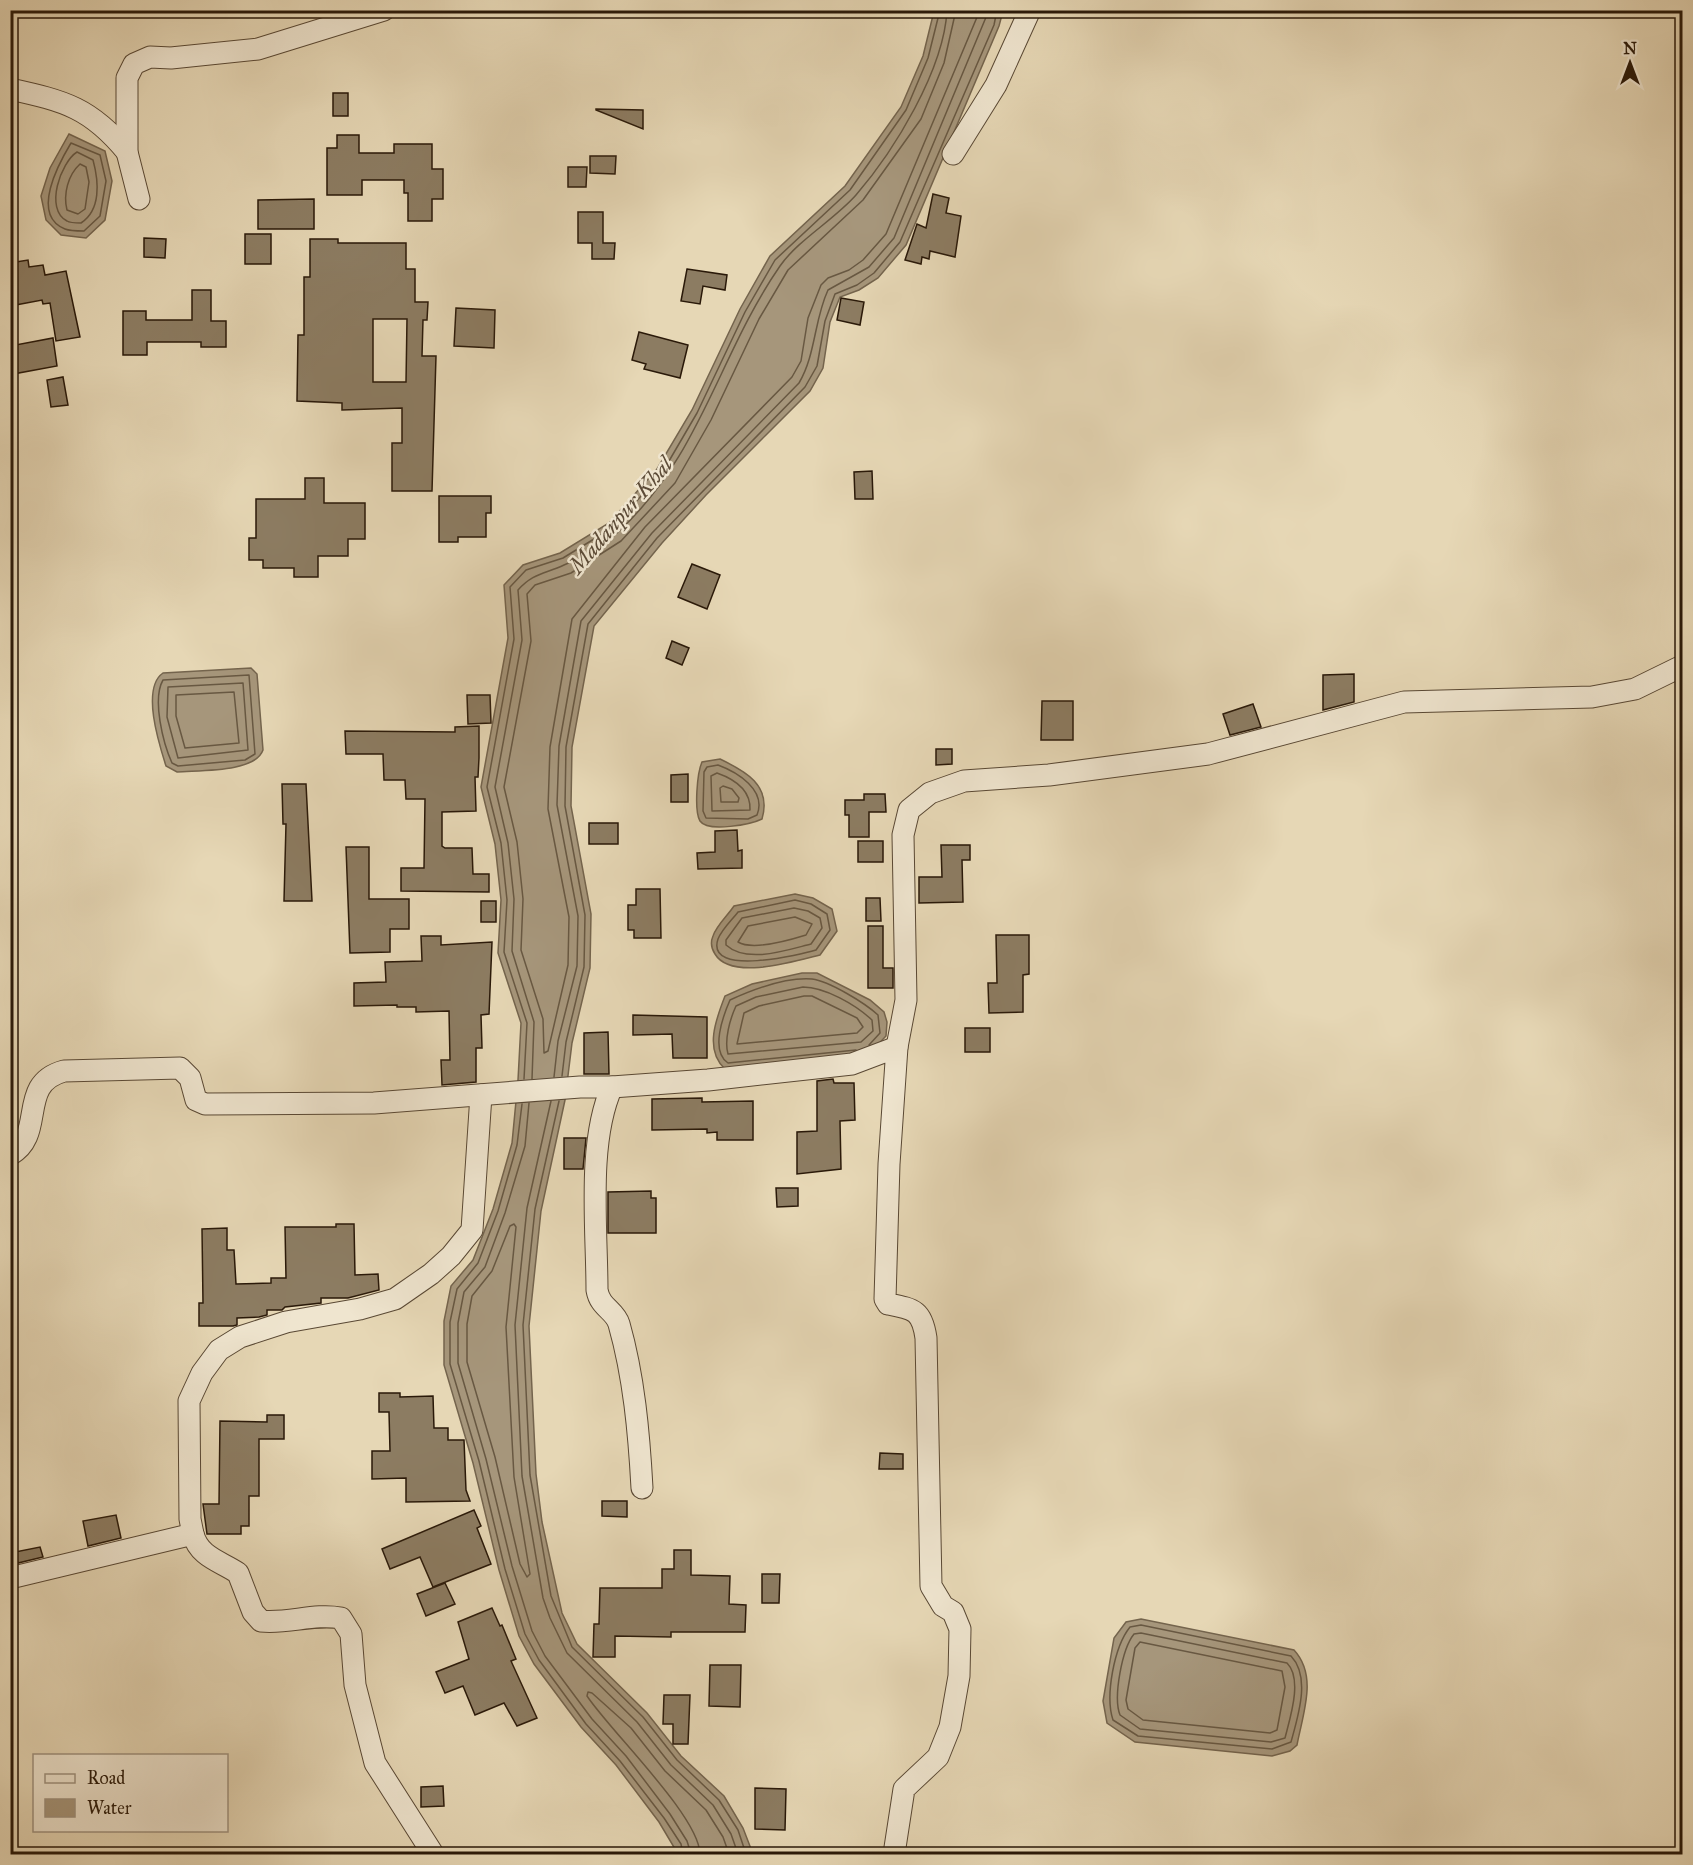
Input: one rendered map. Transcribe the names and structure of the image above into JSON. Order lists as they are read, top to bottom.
{
  "water": ["Madanpur Khal"],
  "legend": ["Road", "Water"],
  "north": "top"
}
